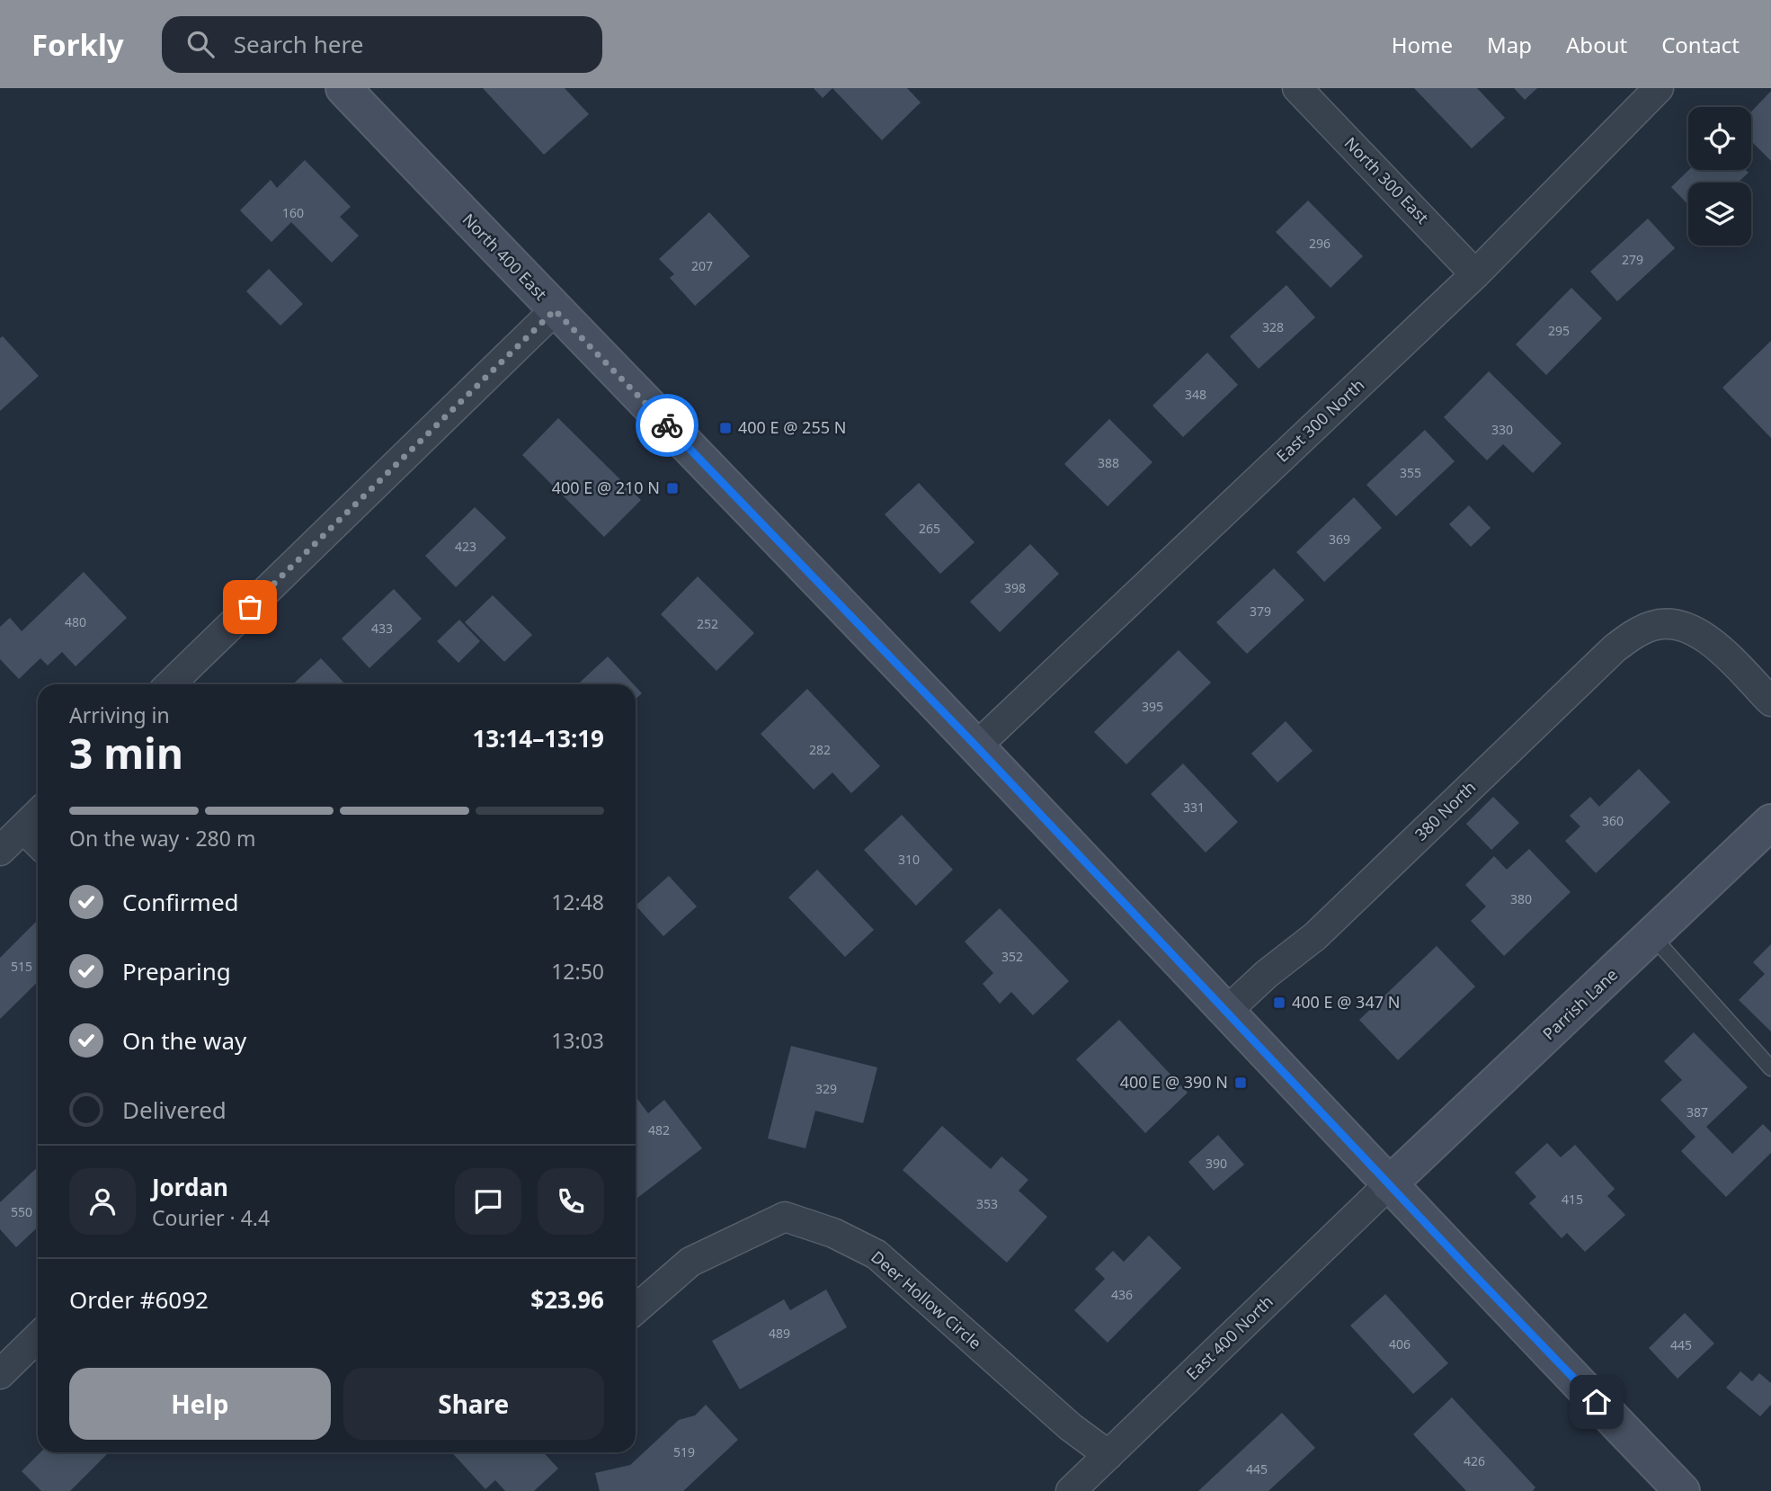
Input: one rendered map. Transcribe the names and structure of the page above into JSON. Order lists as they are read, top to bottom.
{
  "streets": {
    "street": [
      "North 300 East",
      "North 400 East",
      "East 300 North",
      "380 North",
      "Parrish Lane",
      "Deer Hollow Circle",
      "East 400 North"
    ]
  },
  "crossings": [
    ["North 300 East", "East 300 North"],
    ["North 400 East", "East 300 North"],
    ["North 400 East", "380 North"],
    ["North 400 East", "Parrish Lane"],
    ["North 400 East", "East 400 North"],
    ["Parrish Lane", "East 400 North"],
    ["Deer Hollow Circle", "East 400 North"]
  ],
  "places": {
    "transit": [
      "400 E @ 255 N",
      "400 E @ 210 N",
      "400 E @ 347 N",
      "400 E @ 390 N"
    ]
  },
  "house_numbers": [
    "160",
    "296",
    "279",
    "207",
    "328",
    "295",
    "348",
    "330",
    "388",
    "355",
    "265",
    "369",
    "423",
    "398",
    "379",
    "480",
    "252",
    "433",
    "395",
    "282",
    "331",
    "360",
    "310",
    "380",
    "352",
    "515",
    "329",
    "387",
    "482",
    "390",
    "415",
    "353",
    "550",
    "436",
    "489",
    "406",
    "445",
    "519",
    "426",
    "445"
  ],
  "page": {
    "header": "Forkly",
    "search": "Search here",
    "nav": [
      "Home",
      "Map",
      "About",
      "Contact"
    ],
    "heading": ["3 min", "Arriving in", "13:14–13:19"],
    "panel": [
      "Jordan",
      "Courier · 4.4",
      "Order #6092",
      "$23.96"
    ],
    "bar": "On the way · 280 m",
    "list": [
      ["Confirmed", "12:48"],
      ["Preparing", "12:50"],
      ["On the way", "13:03"],
      "Delivered"
    ],
    "buttons": ["Help", "Share"]
  }
}
